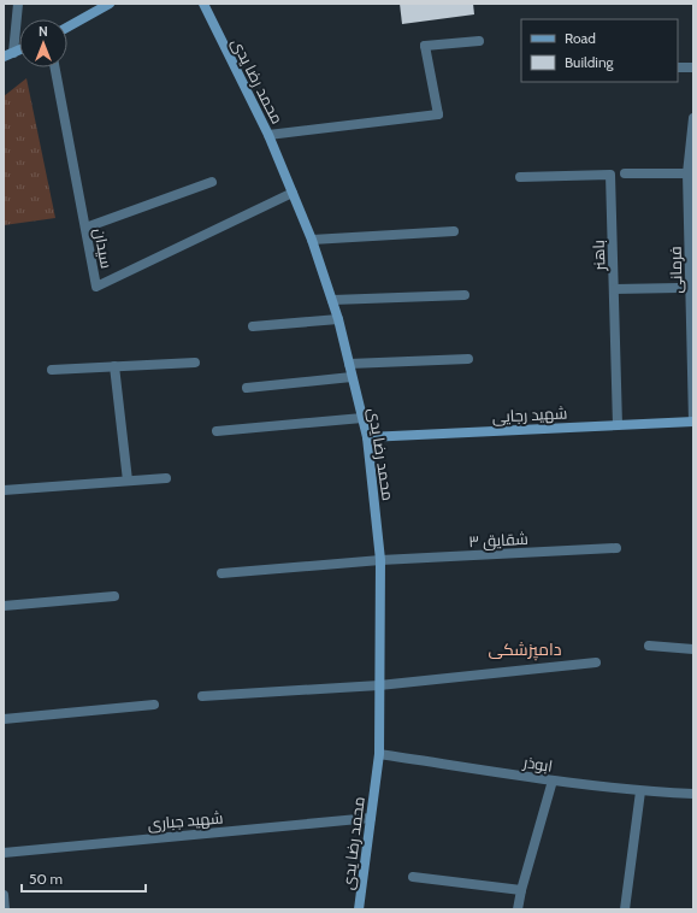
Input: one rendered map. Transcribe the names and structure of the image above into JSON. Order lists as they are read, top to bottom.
{
  "streets": {
    "main road": ["محمد رضا یدی", "شهید رجایی"],
    "street": [
      "سیدان",
      "باهنر",
      "فرمانی",
      "شقایق ۳",
      "ابوذر",
      "شهید جباری"
    ]
  },
  "crossings": [
    ["محمد رضا یدی", "سیدان"],
    ["محمد رضا یدی", "شهید رجایی"],
    ["محمد رضا یدی", "شقایق ۳"],
    ["محمد رضا یدی", "ابوذر"],
    ["محمد رضا یدی", "شهید جباری"],
    ["باهنر", "شهید رجایی"],
    ["فرمانی", "شهید رجایی"]
  ],
  "districts": ["دامپزشکی"],
  "legend": ["Road", "Building"],
  "scale_bar": "50 m",
  "north": "top"
}
